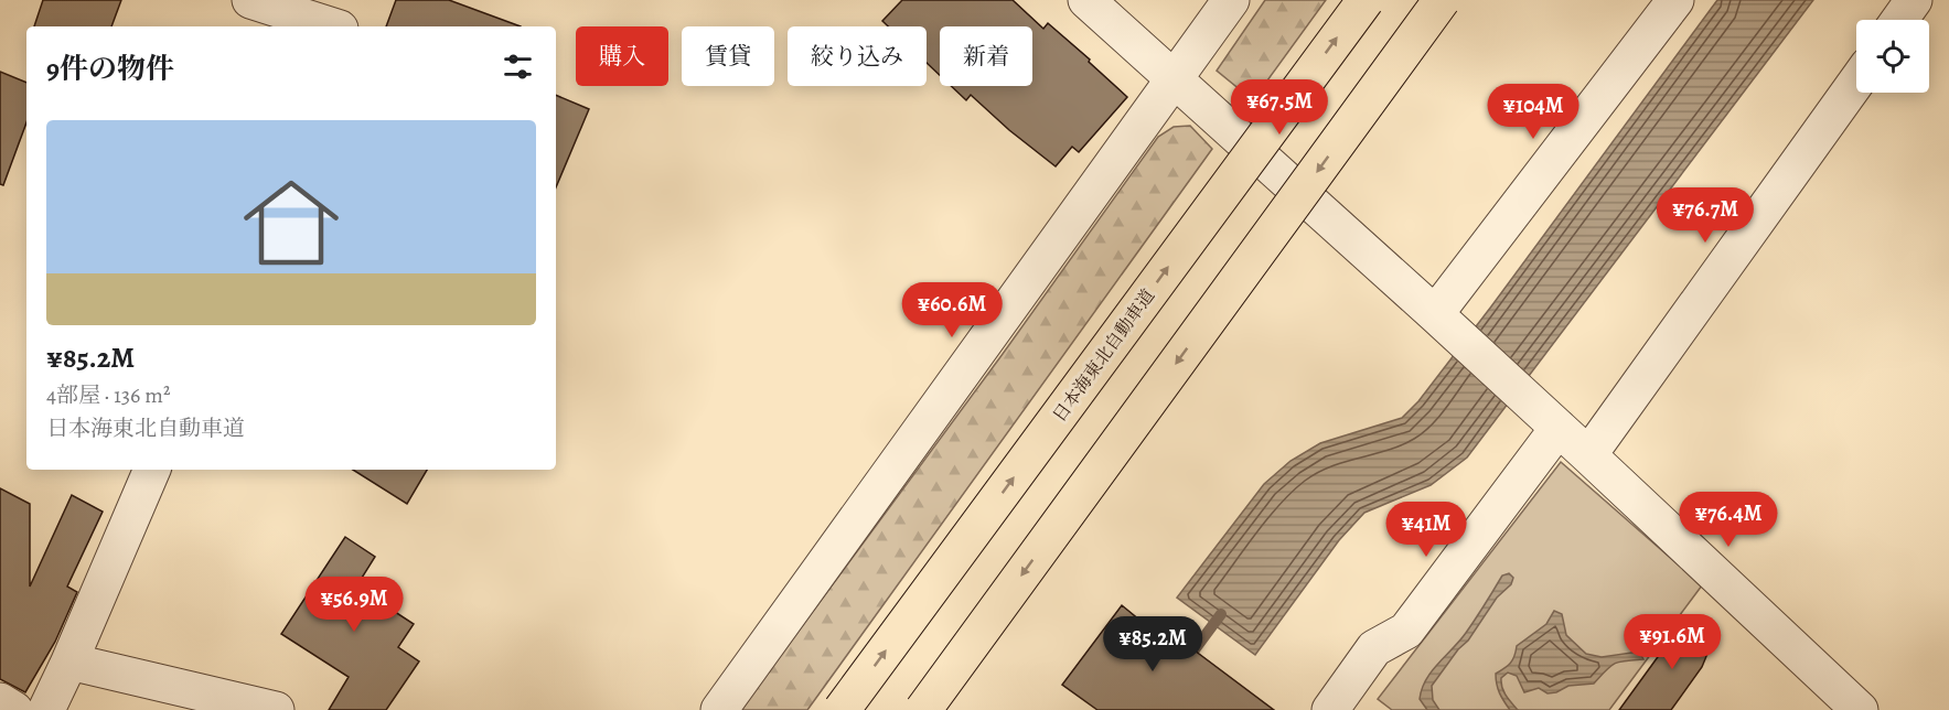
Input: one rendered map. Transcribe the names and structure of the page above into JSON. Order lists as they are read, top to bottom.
{
  "streets": {
    "highway": ["日本海東北自動車道"]
  },
  "page": {
    "chip": [
      "購入",
      "賃貸",
      "絞り込み",
      "新着"
    ],
    "heading": "9件の物件",
    "price": [
      "¥67.5M",
      "¥104M",
      "¥76.7M",
      "¥60.6M",
      "¥76.4M",
      "¥41M",
      "¥56.9M",
      "¥91.6M",
      "¥85.2M"
    ],
    "list": [
      {
        "name": "¥85.2M",
        "note": "4部屋 · 136 m² · 日本海東北自動車道"
      }
    ]
  }
}
